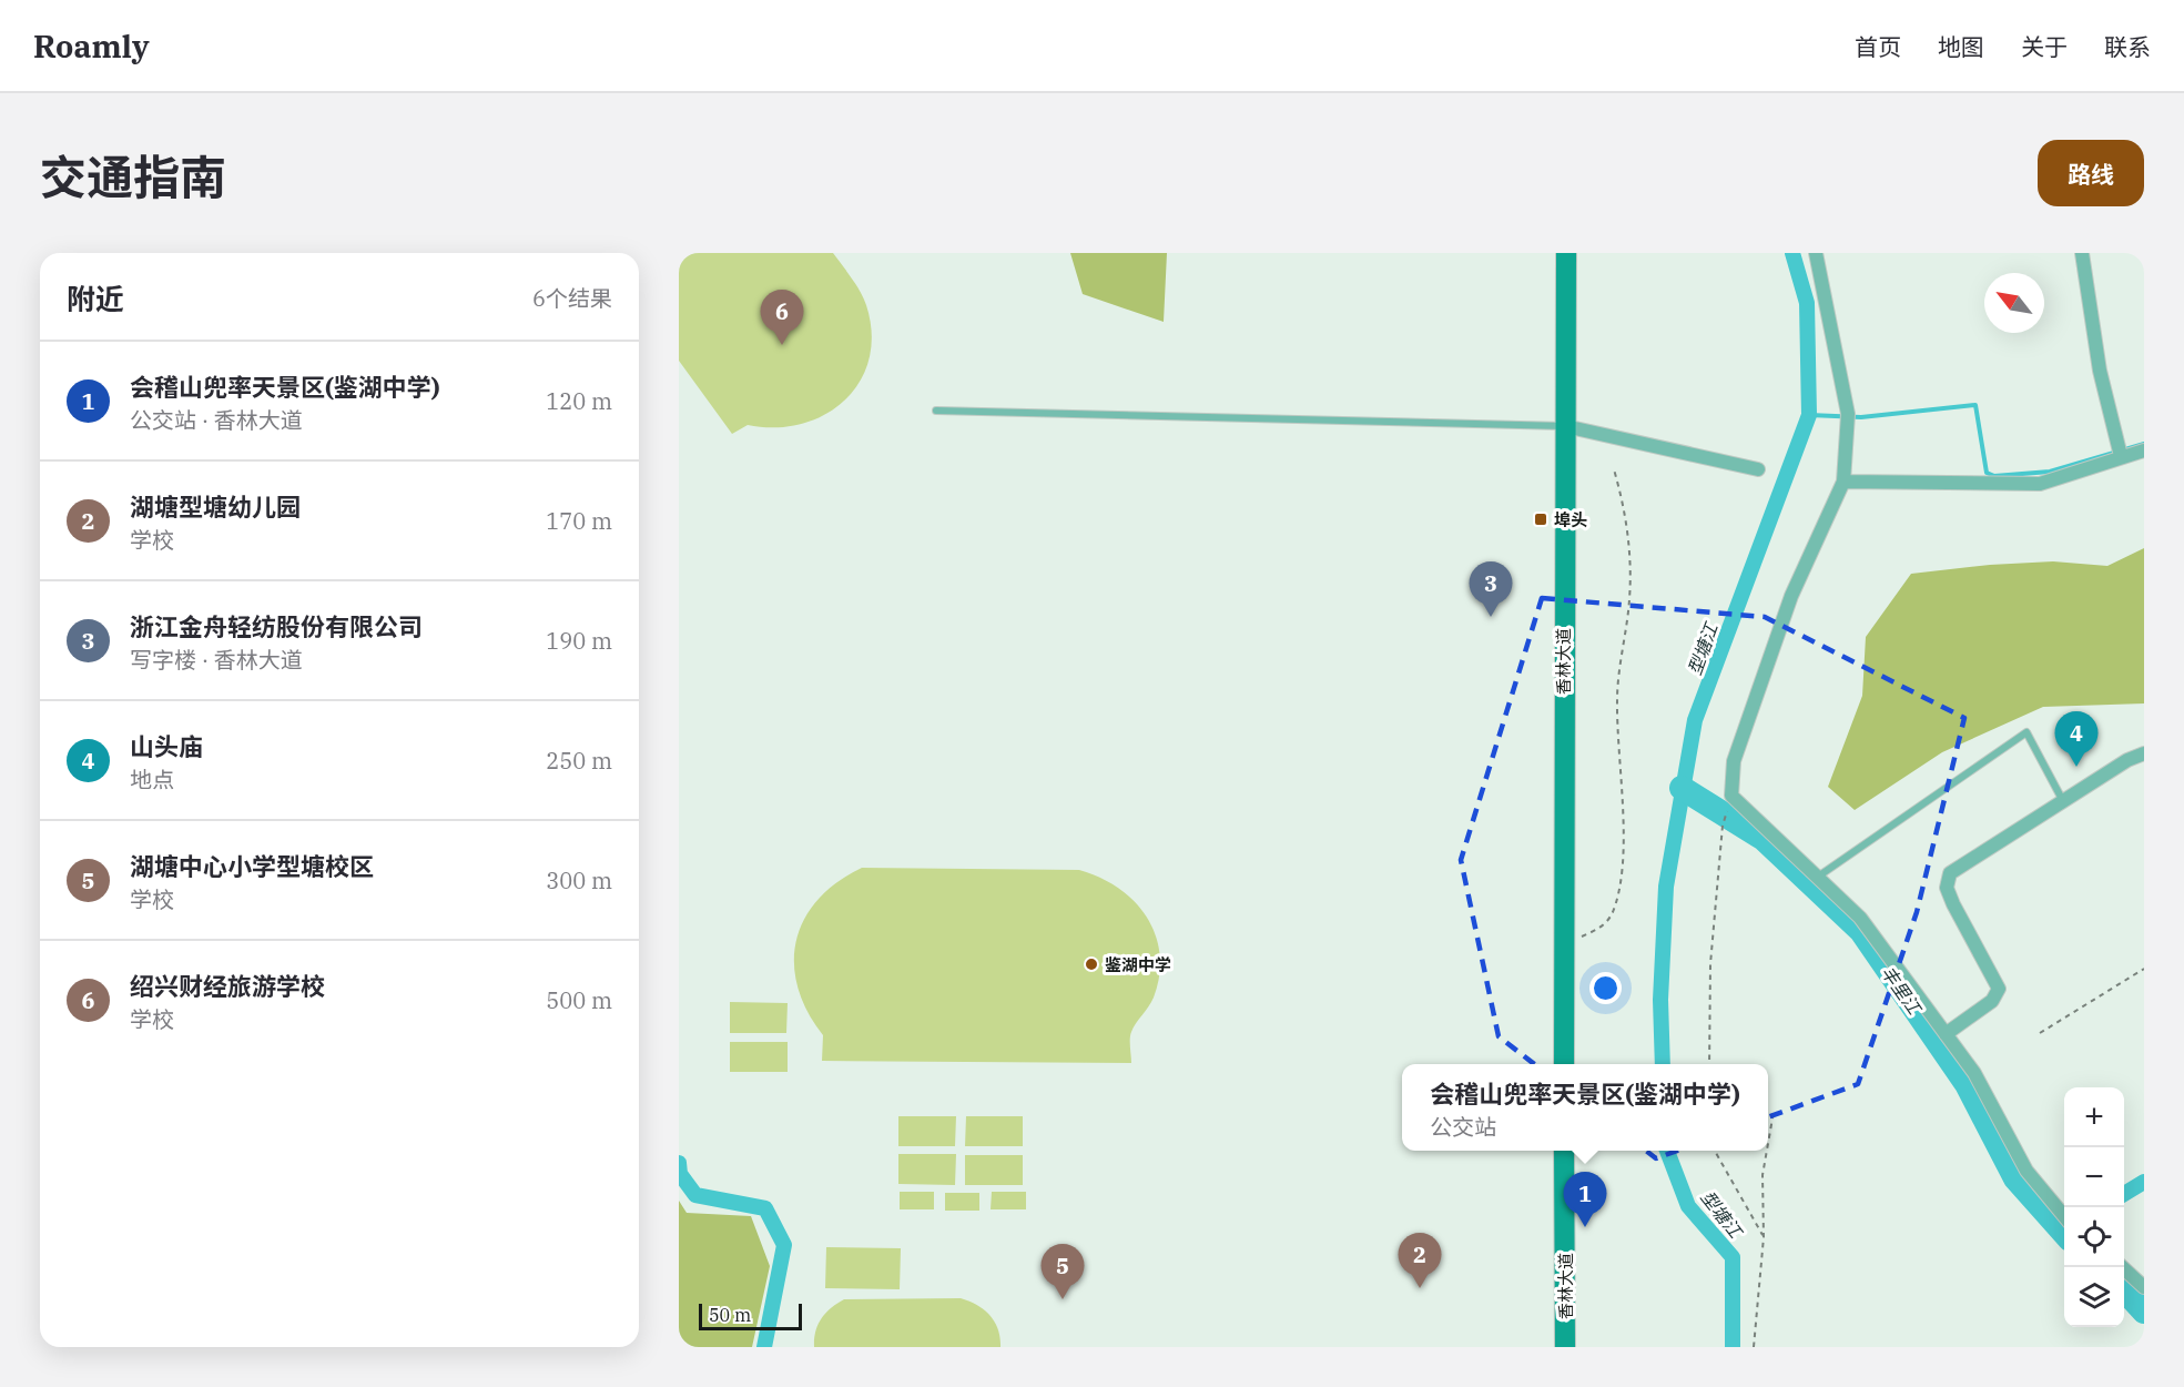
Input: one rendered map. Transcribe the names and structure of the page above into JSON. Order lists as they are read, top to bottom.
{
  "streets": {
    "main road": ["香林大道"]
  },
  "water": ["型塘江", "丰里江"],
  "places": {
    "transit": ["埠头"],
    "other": ["鉴湖中学"]
  },
  "scale_bar": "50 m",
  "north": "top left",
  "page": {
    "header": "Roamly",
    "nav": [
      "首页",
      "地图",
      "关于",
      "联系"
    ],
    "title": "交通指南",
    "buttons": "路线",
    "heading": ["附近", "6个结果"],
    "pins": [
      "6",
      "3",
      "4",
      "1",
      "2",
      "5"
    ],
    "list": [
      {
        "mark": "1",
        "name": "会稽山兜率天景区(鉴湖中学)",
        "note": "公交站 · 香林大道",
        "value": "120 m"
      },
      {
        "mark": "2",
        "name": "湖塘型塘幼儿园",
        "note": "学校",
        "value": "170 m"
      },
      {
        "mark": "3",
        "name": "浙江金舟轻纺股份有限公司",
        "note": "写字楼 · 香林大道",
        "value": "190 m"
      },
      {
        "mark": "4",
        "name": "山头庙",
        "note": "地点",
        "value": "250 m"
      },
      {
        "mark": "5",
        "name": "湖塘中心小学型塘校区",
        "note": "学校",
        "value": "300 m"
      },
      {
        "mark": "6",
        "name": "绍兴财经旅游学校",
        "note": "学校",
        "value": "500 m"
      }
    ],
    "popup": ["会稽山兜率天景区(鉴湖中学)", "公交站"],
    "map_buttons": ["+", "−"],
    "scale": "50 m"
  }
}
